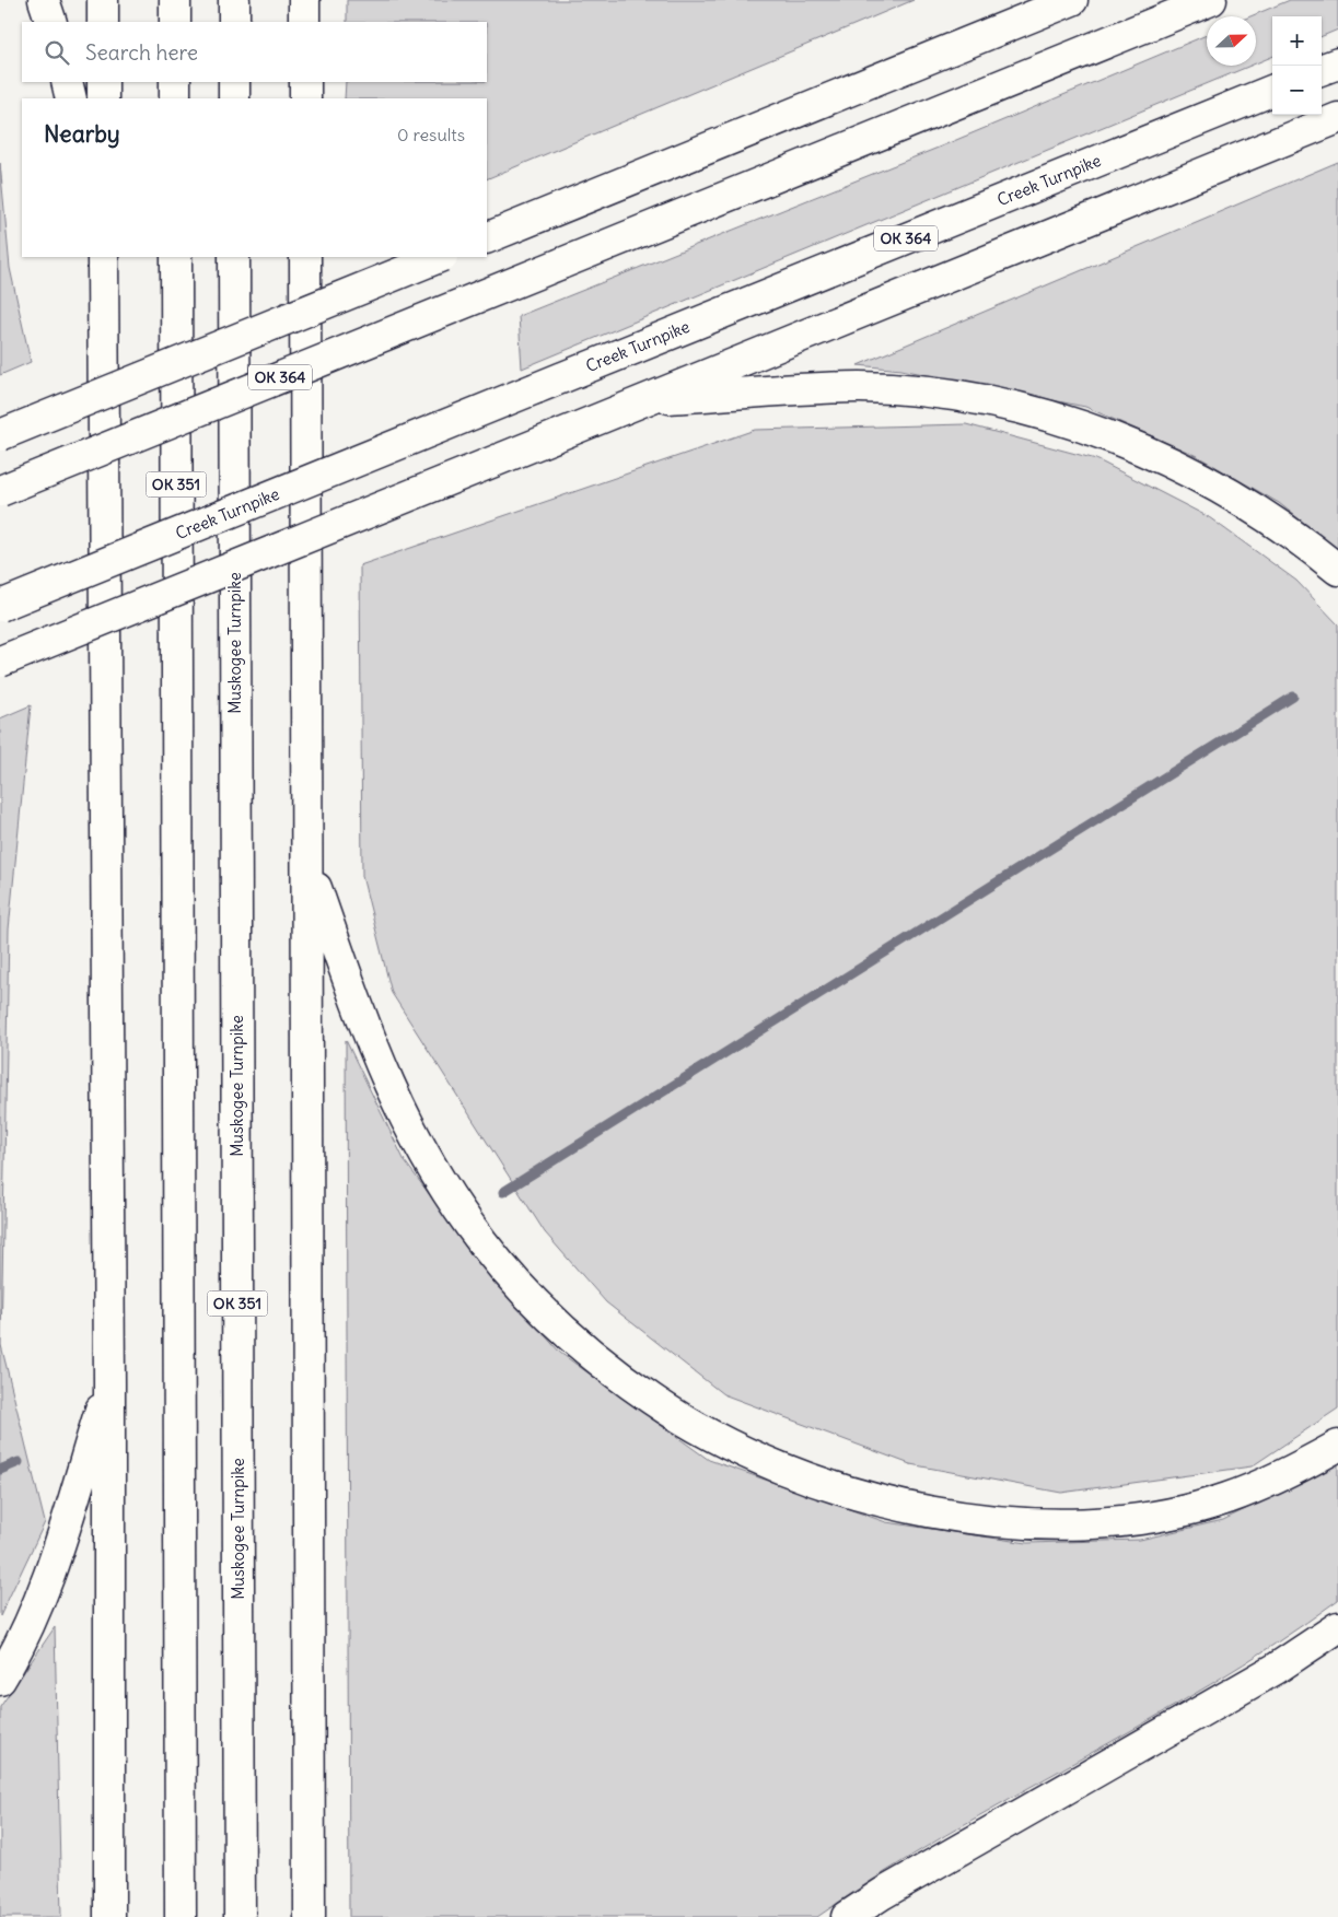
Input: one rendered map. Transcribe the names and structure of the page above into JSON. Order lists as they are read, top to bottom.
{
  "streets": {
    "highway": [
      "Creek Turnpike",
      "OK 364",
      "OK 351",
      "Muskogee Turnpike"
    ]
  },
  "north": "right",
  "page": {
    "map_buttons": ["+", "−"],
    "search": "Search here",
    "heading": ["Nearby", "0 results"]
  }
}
